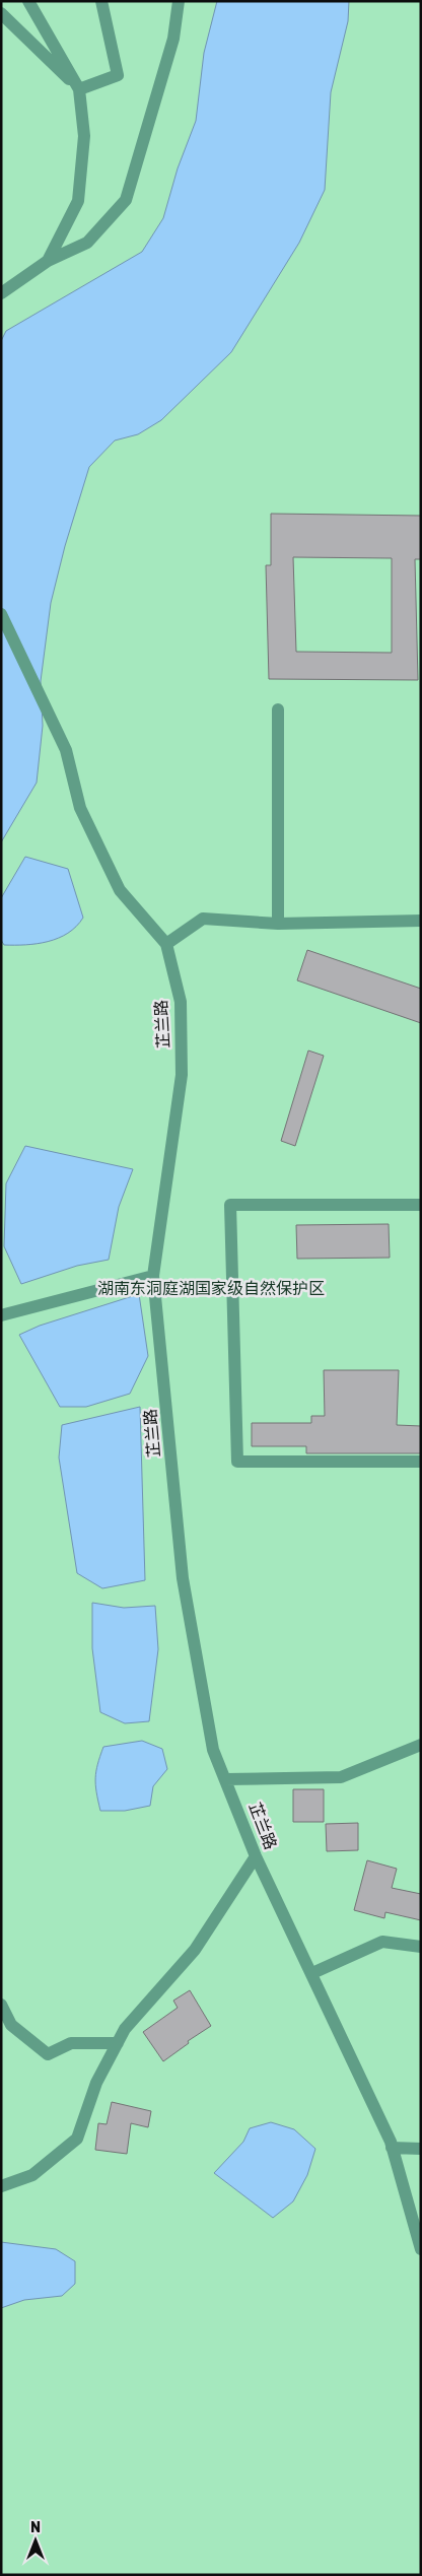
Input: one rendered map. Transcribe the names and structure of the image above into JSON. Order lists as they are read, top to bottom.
{
  "streets": {
    "street": ["芷兰路"]
  },
  "parks": ["湖南东洞庭湖国家级自然保护区"],
  "north": "top"
}
